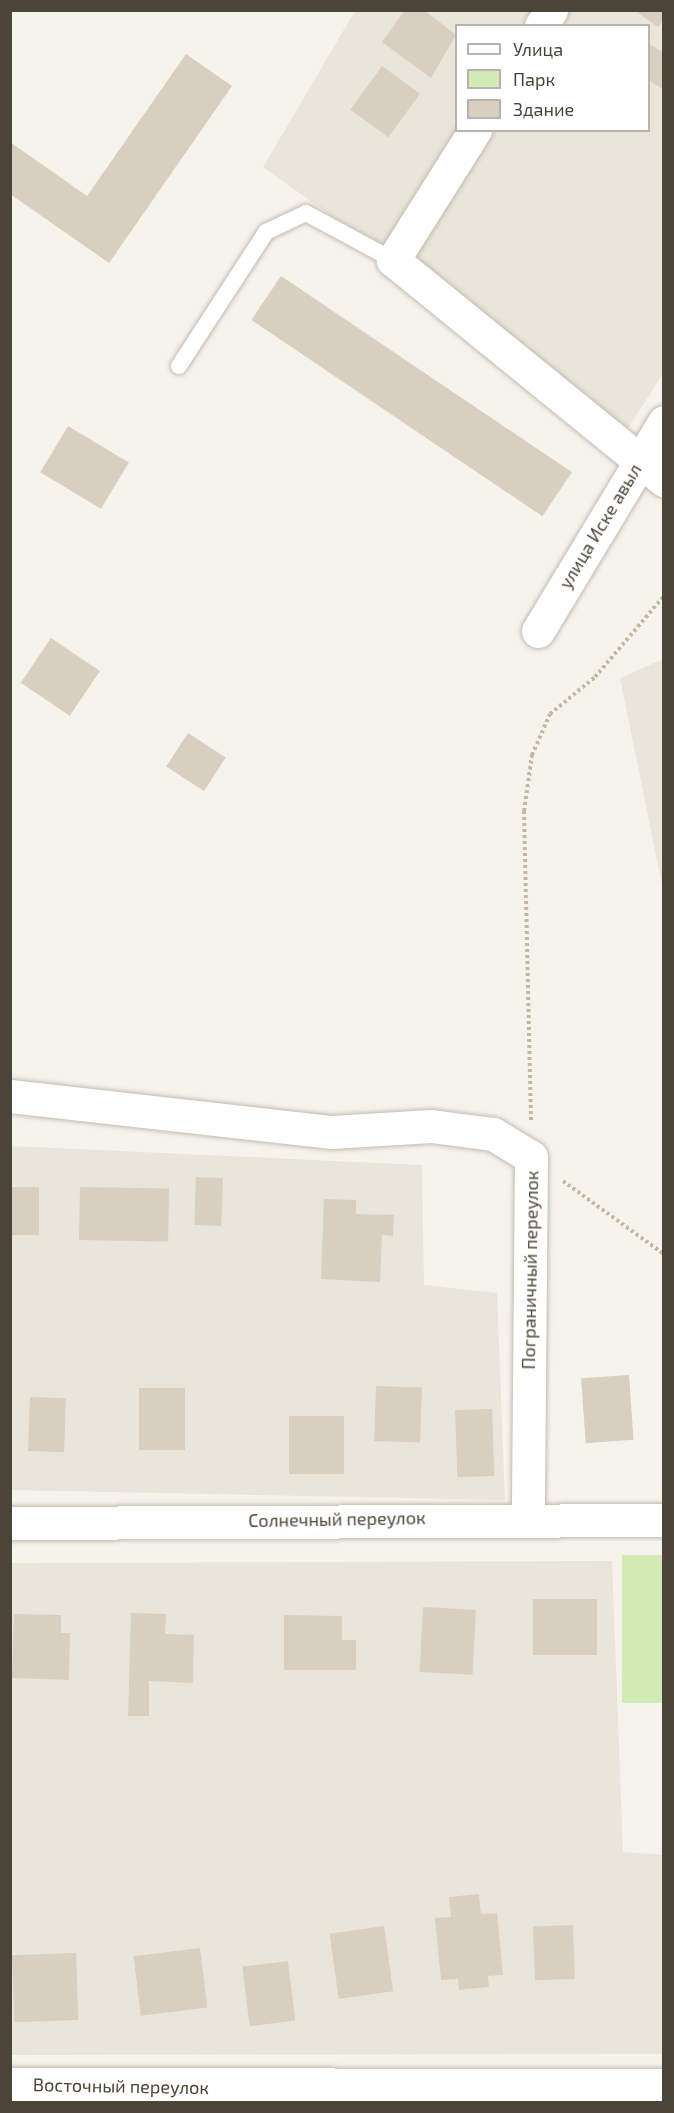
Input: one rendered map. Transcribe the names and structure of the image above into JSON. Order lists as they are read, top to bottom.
{
  "streets": {
    "street": [
      "улица Иске авыл",
      "Пограничный переулок",
      "Солнечный переулок",
      "Восточный переулок"
    ]
  },
  "crossings": [
    ["Пограничный переулок", "Солнечный переулок"]
  ],
  "legend": ["Улица", "Парк", "Здание"]
}
